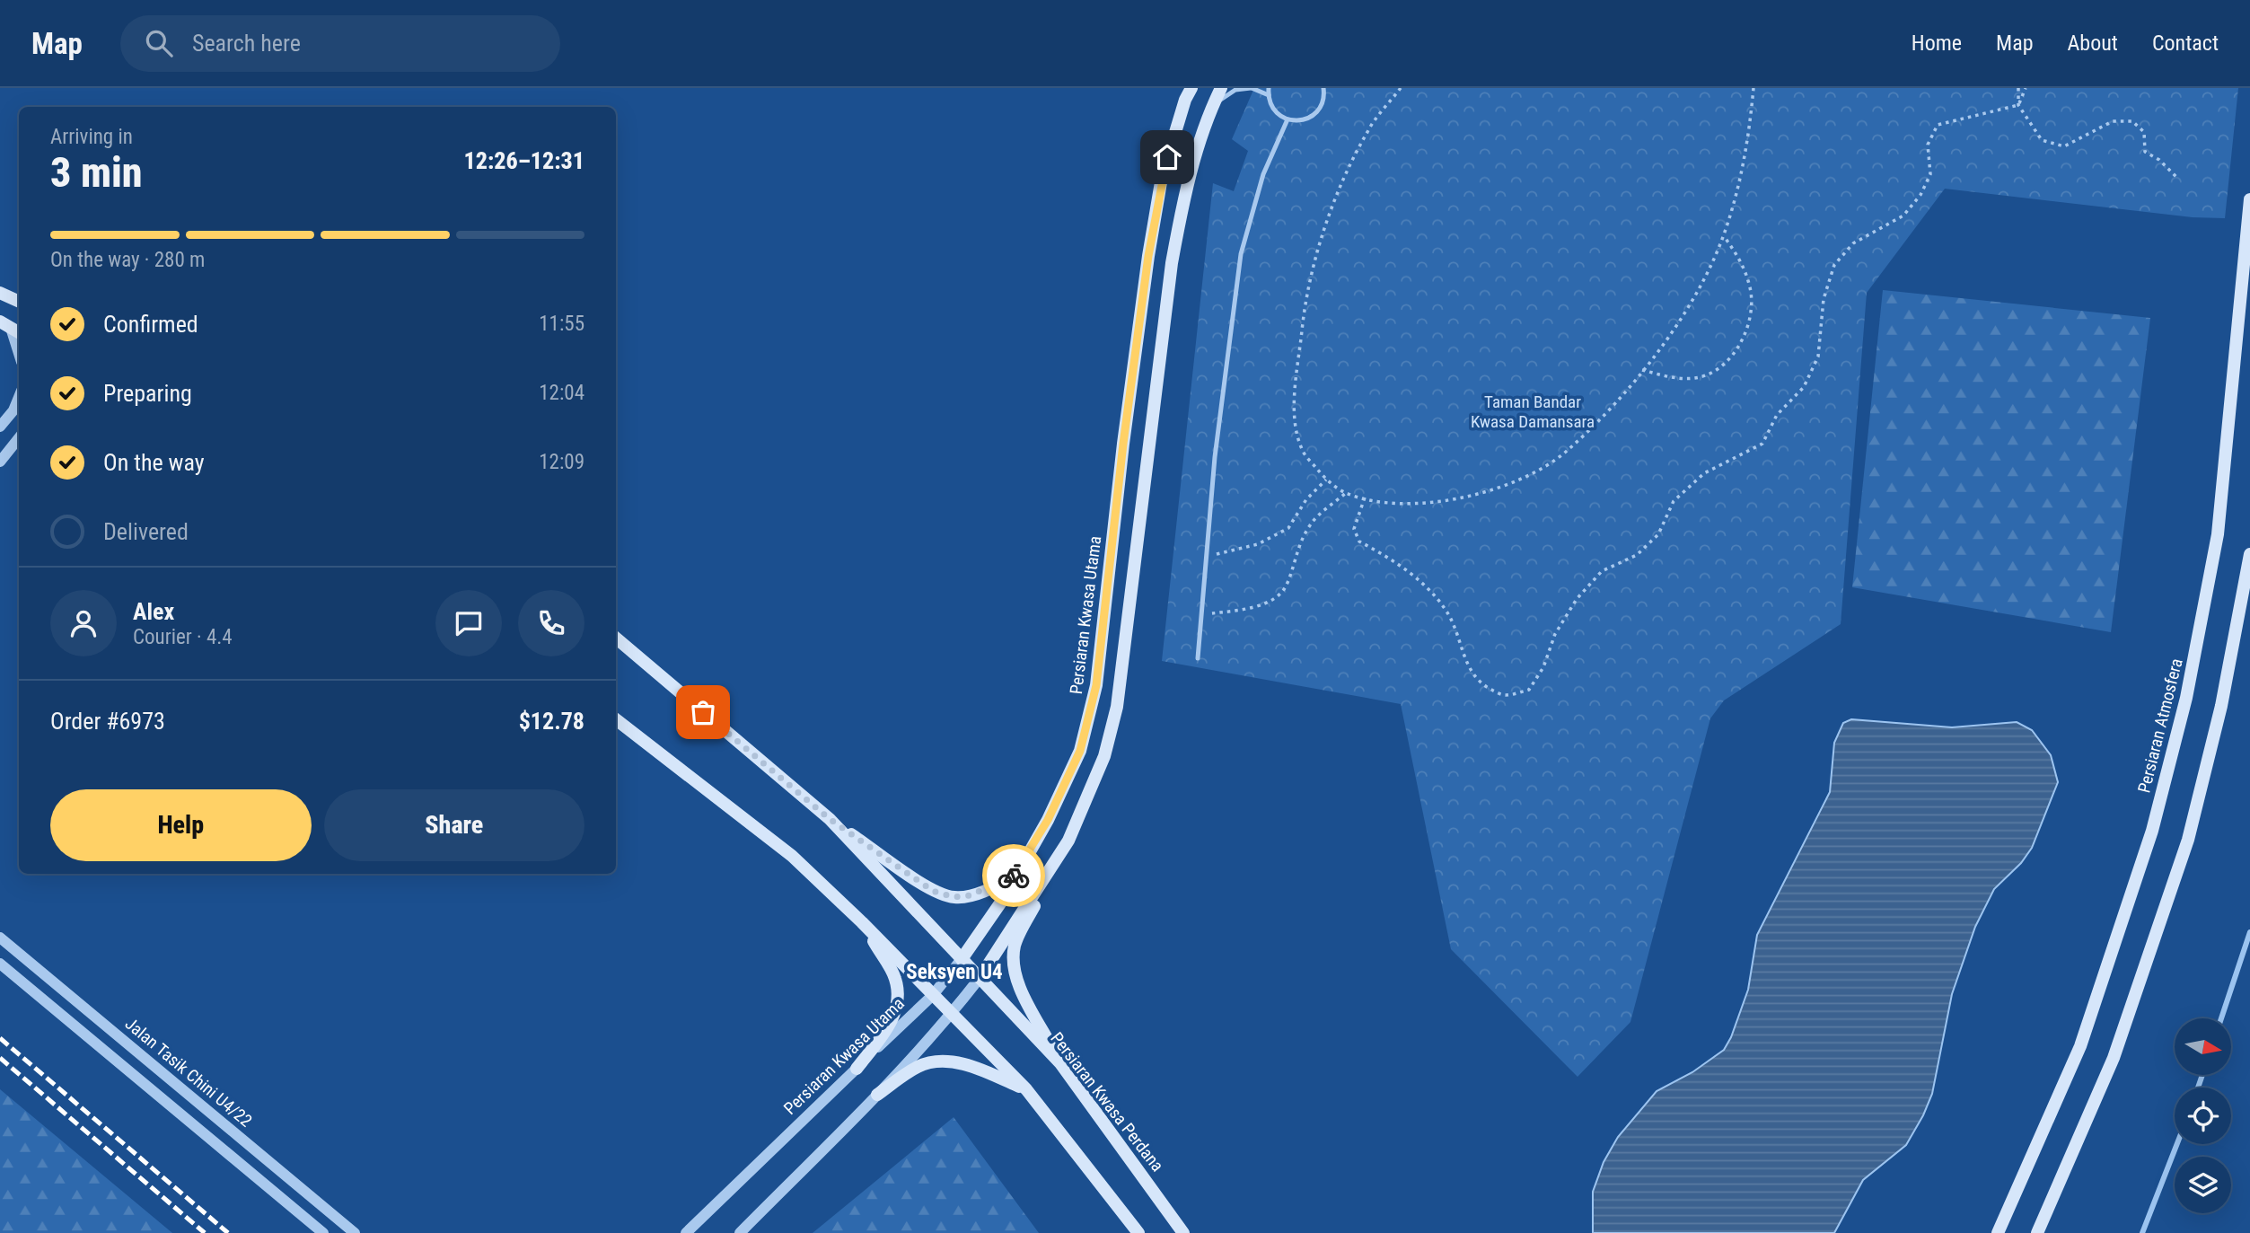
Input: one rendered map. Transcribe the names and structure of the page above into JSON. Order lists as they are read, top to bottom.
{
  "streets": {
    "main road": ["Persiaran Kwasa Utama", "Persiaran Atmosfera", "Persiaran Kwasa Perdana"],
    "street": ["Jalan Tasik Chini U4/22"]
  },
  "crossings": [
    ["Persiaran Kwasa Utama", "Persiaran Kwasa Perdana"]
  ],
  "districts": ["Seksyen U4"],
  "parks": ["Taman Bandar Kwasa Damansara"],
  "north": "right",
  "page": {
    "header": "Map",
    "search": "Search here",
    "nav": [
      "Home",
      "Map",
      "About",
      "Contact"
    ],
    "heading": ["3 min", "Arriving in", "12:26–12:31"],
    "panel": [
      "Alex",
      "Courier · 4.4",
      "Order #6973",
      "$12.78"
    ],
    "bar": "On the way · 280 m",
    "list": [
      ["Confirmed", "11:55"],
      ["Preparing", "12:04"],
      ["On the way", "12:09"],
      "Delivered"
    ],
    "buttons": ["Help", "Share"]
  }
}
